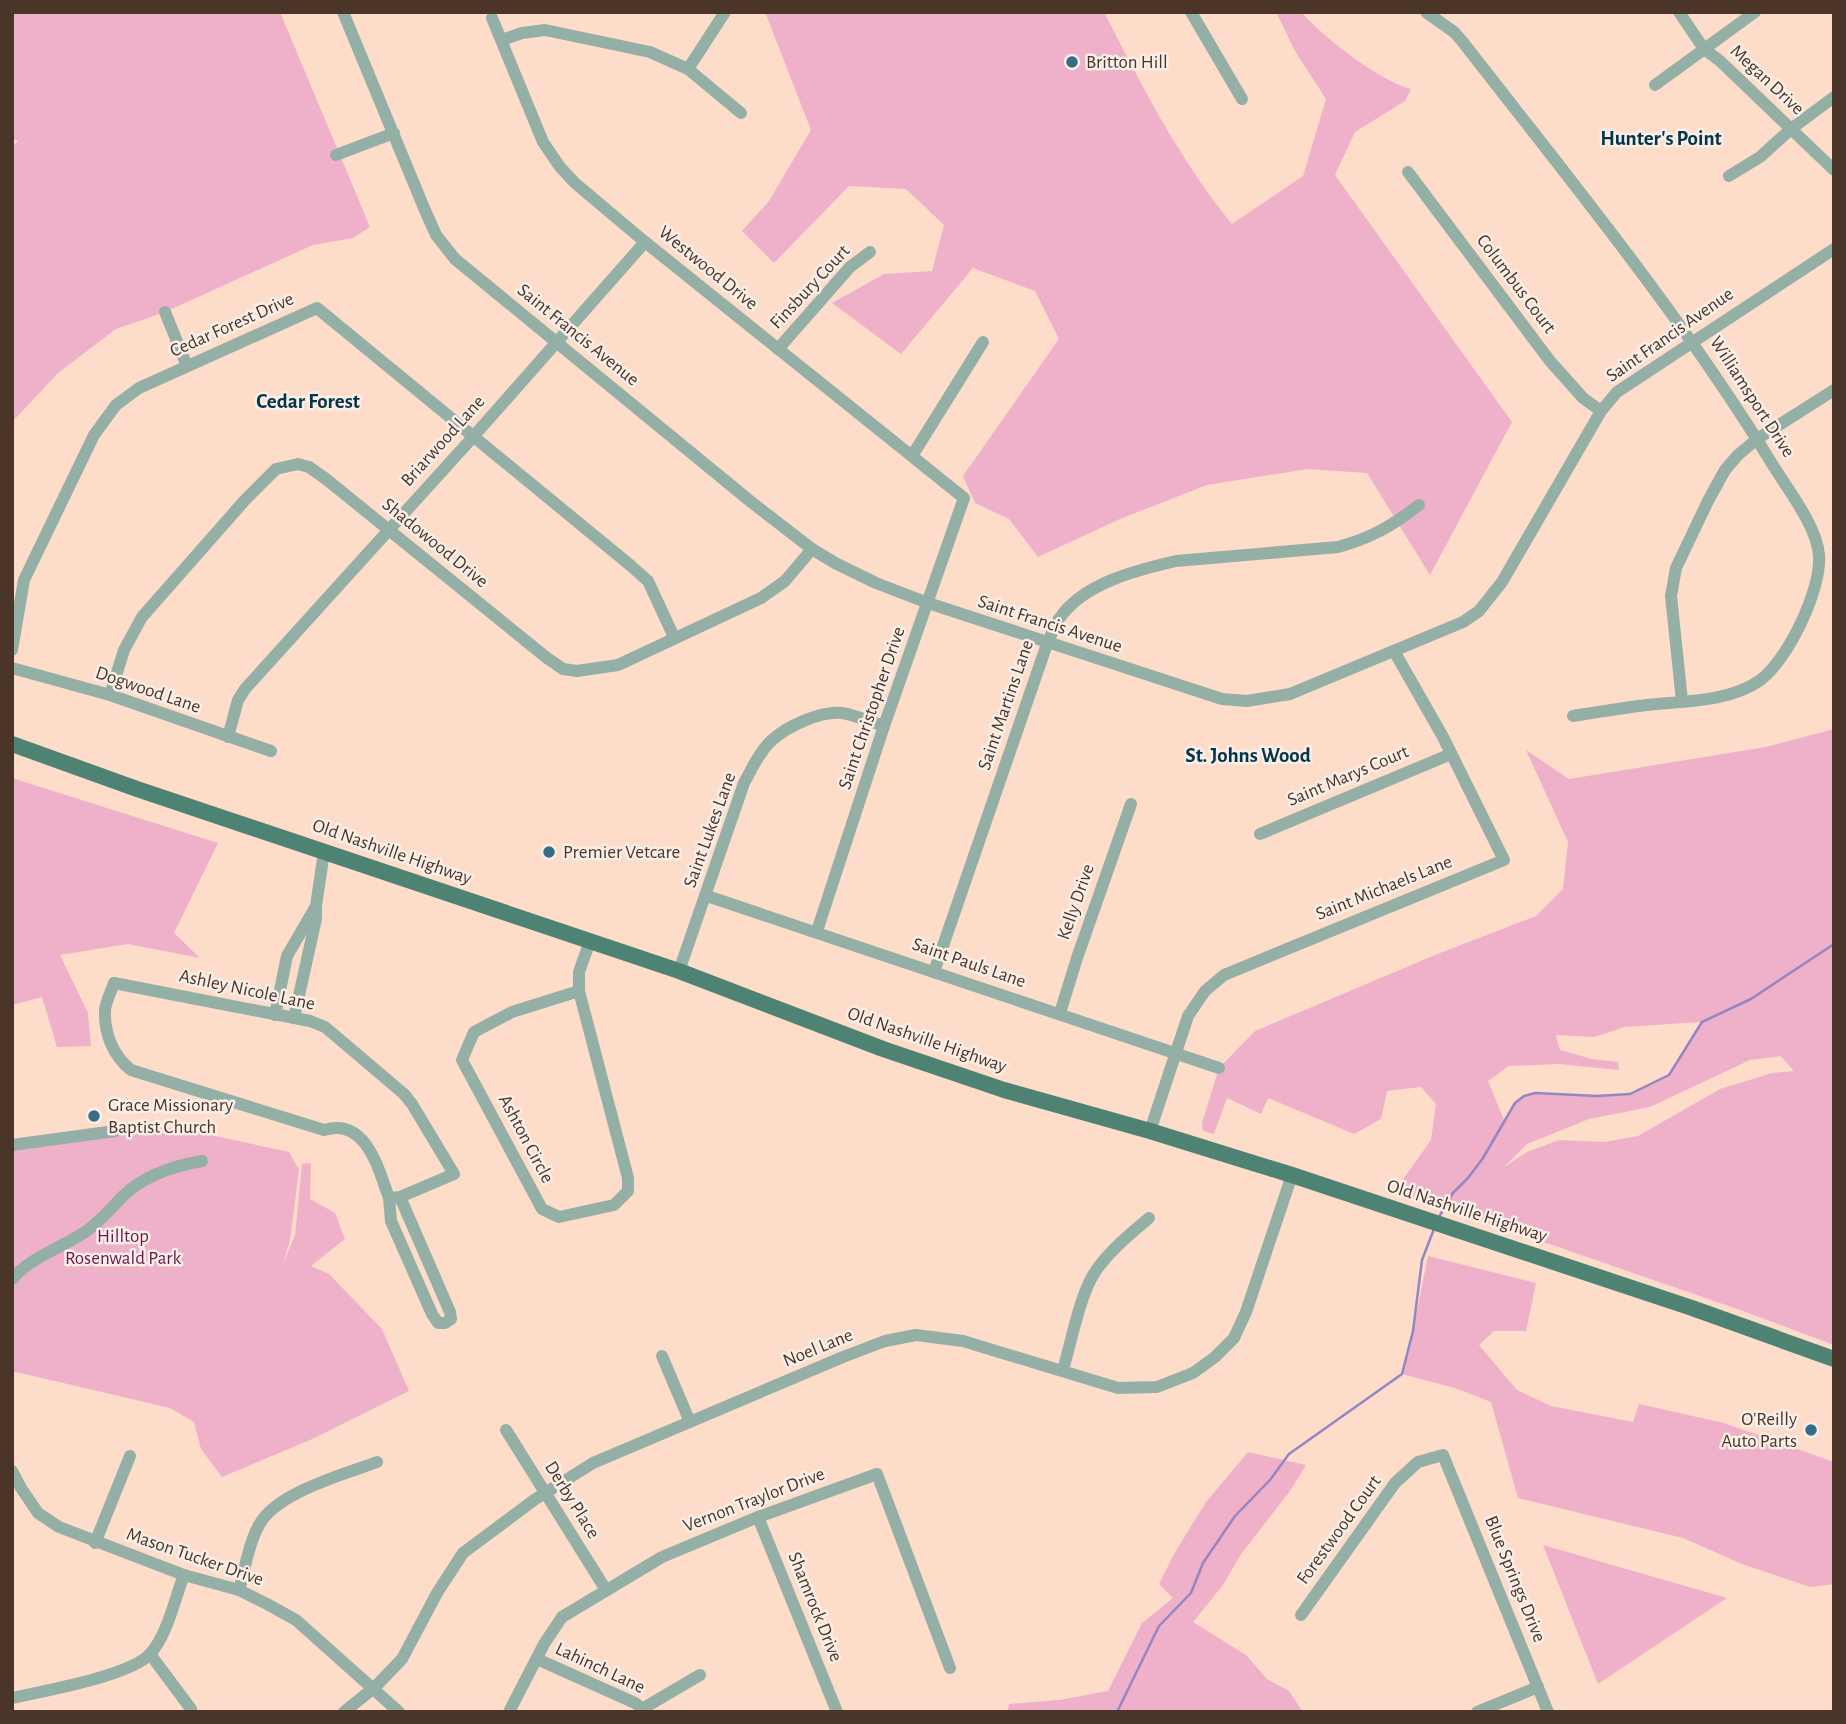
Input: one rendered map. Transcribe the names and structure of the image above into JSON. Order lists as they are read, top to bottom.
{
  "streets": {
    "main road": ["Old Nashville Highway"],
    "street": [
      "Megan Drive",
      "Westwood Drive",
      "Columbus Court",
      "Finsbury Court",
      "Cedar Forest Drive",
      "Saint Francis Avenue",
      "Williamsport Drive",
      "Briarwood Lane",
      "Shadowood Drive",
      "Dogwood Lane",
      "Saint Martins Lane",
      "Saint Christopher Drive",
      "Saint Marys Court",
      "Saint Lukes Lane",
      "Saint Michaels Lane",
      "Kelly Drive",
      "Saint Pauls Lane",
      "Ashley Nicole Lane",
      "Ashton Circle",
      "Noel Lane",
      "Derby Place",
      "Vernon Traylor Drive",
      "Forestwood Court",
      "Mason Tucker Drive",
      "Blue Springs Drive",
      "Shamrock Drive",
      "Lahinch Lane"
    ]
  },
  "crossings": [
    ["Westwood Drive", "Finsbury Court"],
    ["Westwood Drive", "Briarwood Lane"],
    ["Westwood Drive", "Saint Christopher Drive"],
    ["Columbus Court", "Saint Francis Avenue"],
    ["Cedar Forest Drive", "Briarwood Lane"],
    ["Cedar Forest Drive", "Shadowood Drive"],
    ["Saint Francis Avenue", "Williamsport Drive"],
    ["Saint Francis Avenue", "Briarwood Lane"],
    ["Saint Francis Avenue", "Shadowood Drive"],
    ["Saint Francis Avenue", "Saint Martins Lane"],
    ["Saint Francis Avenue", "Saint Christopher Drive"],
    ["Saint Francis Avenue", "Saint Michaels Lane"],
    ["Briarwood Lane", "Shadowood Drive"],
    ["Briarwood Lane", "Dogwood Lane"],
    ["Shadowood Drive", "Dogwood Lane"],
    ["Saint Martins Lane", "Saint Pauls Lane"],
    ["Saint Christopher Drive", "Saint Lukes Lane"],
    ["Saint Christopher Drive", "Saint Pauls Lane"],
    ["Saint Marys Court", "Saint Michaels Lane"],
    ["Saint Lukes Lane", "Old Nashville Highway"],
    ["Saint Lukes Lane", "Saint Pauls Lane"],
    ["Old Nashville Highway", "Saint Michaels Lane"],
    ["Old Nashville Highway", "Ashton Circle"],
    ["Old Nashville Highway", "Noel Lane"],
    ["Saint Michaels Lane", "Saint Pauls Lane"],
    ["Kelly Drive", "Saint Pauls Lane"],
    ["Noel Lane", "Derby Place"],
    ["Noel Lane", "Mason Tucker Drive"],
    ["Derby Place", "Vernon Traylor Drive"],
    ["Vernon Traylor Drive", "Shamrock Drive"],
    ["Vernon Traylor Drive", "Lahinch Lane"],
    ["Forestwood Court", "Blue Springs Drive"]
  ],
  "districts": ["Hunter's Point", "Cedar Forest", "St. Johns Wood"],
  "parks": ["Hilltop Rosenwald Park"],
  "places": [
    "Britton Hill",
    "Premier Vetcare",
    "Grace Missionary Baptist Church",
    "O'Reilly Auto Parts"
  ]
}
